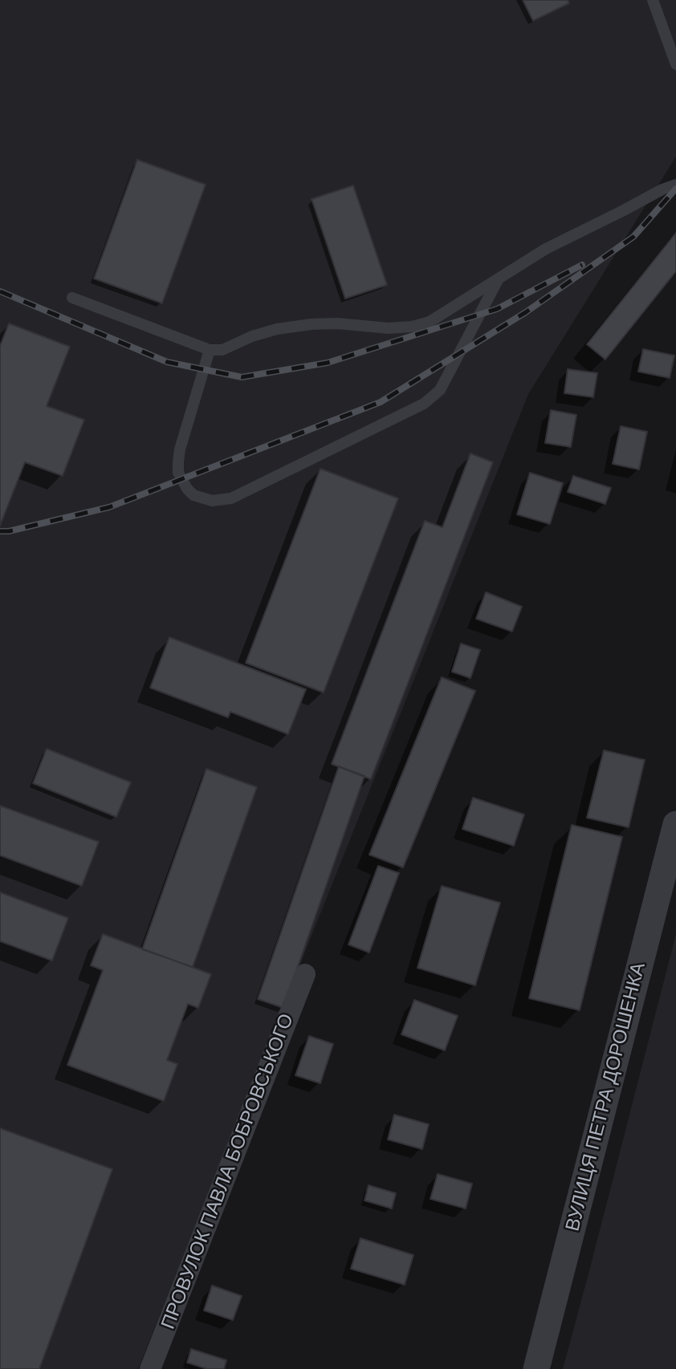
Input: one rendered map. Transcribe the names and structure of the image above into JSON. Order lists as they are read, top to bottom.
{
  "streets": {
    "street": ["ВУЛИЦЯ ПЕТРА ДОРОШЕНКА", "ПРОВУЛОК ПАВЛА БОБРОВСЬКОГО"]
  }
}
